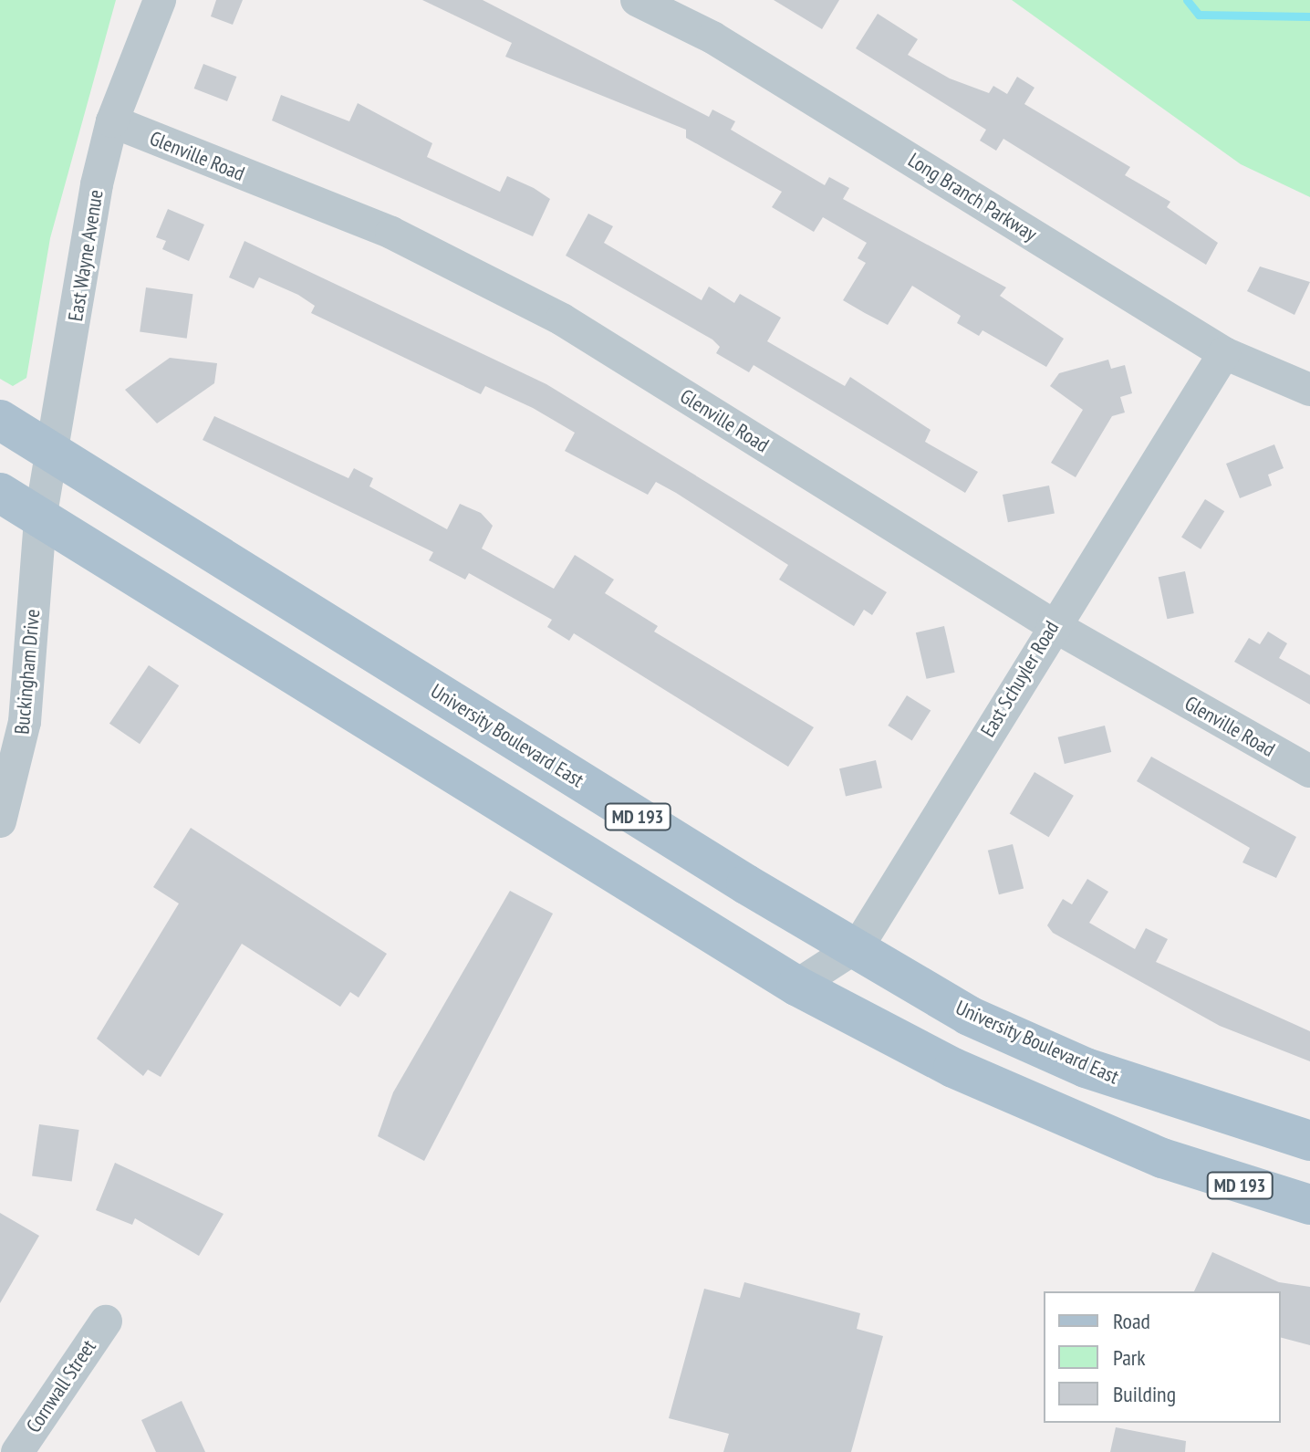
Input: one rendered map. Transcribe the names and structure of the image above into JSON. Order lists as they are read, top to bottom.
{
  "streets": {
    "main road": ["University Boulevard East", "MD 193"],
    "street": [
      "Glenville Road",
      "Long Branch Parkway",
      "East Wayne Avenue",
      "Buckingham Drive",
      "East Schuyler Road",
      "Cornwall Street"
    ]
  },
  "crossings": [
    ["Glenville Road", "East Wayne Avenue"],
    ["Glenville Road", "East Schuyler Road"],
    ["Long Branch Parkway", "East Schuyler Road"],
    ["East Wayne Avenue", "Buckingham Drive"],
    ["East Wayne Avenue", "University Boulevard East"],
    ["East Wayne Avenue", "MD 193"],
    ["Buckingham Drive", "MD 193"],
    ["East Schuyler Road", "University Boulevard East"],
    ["East Schuyler Road", "MD 193"]
  ],
  "legend": ["Road", "Park", "Building"]
}
